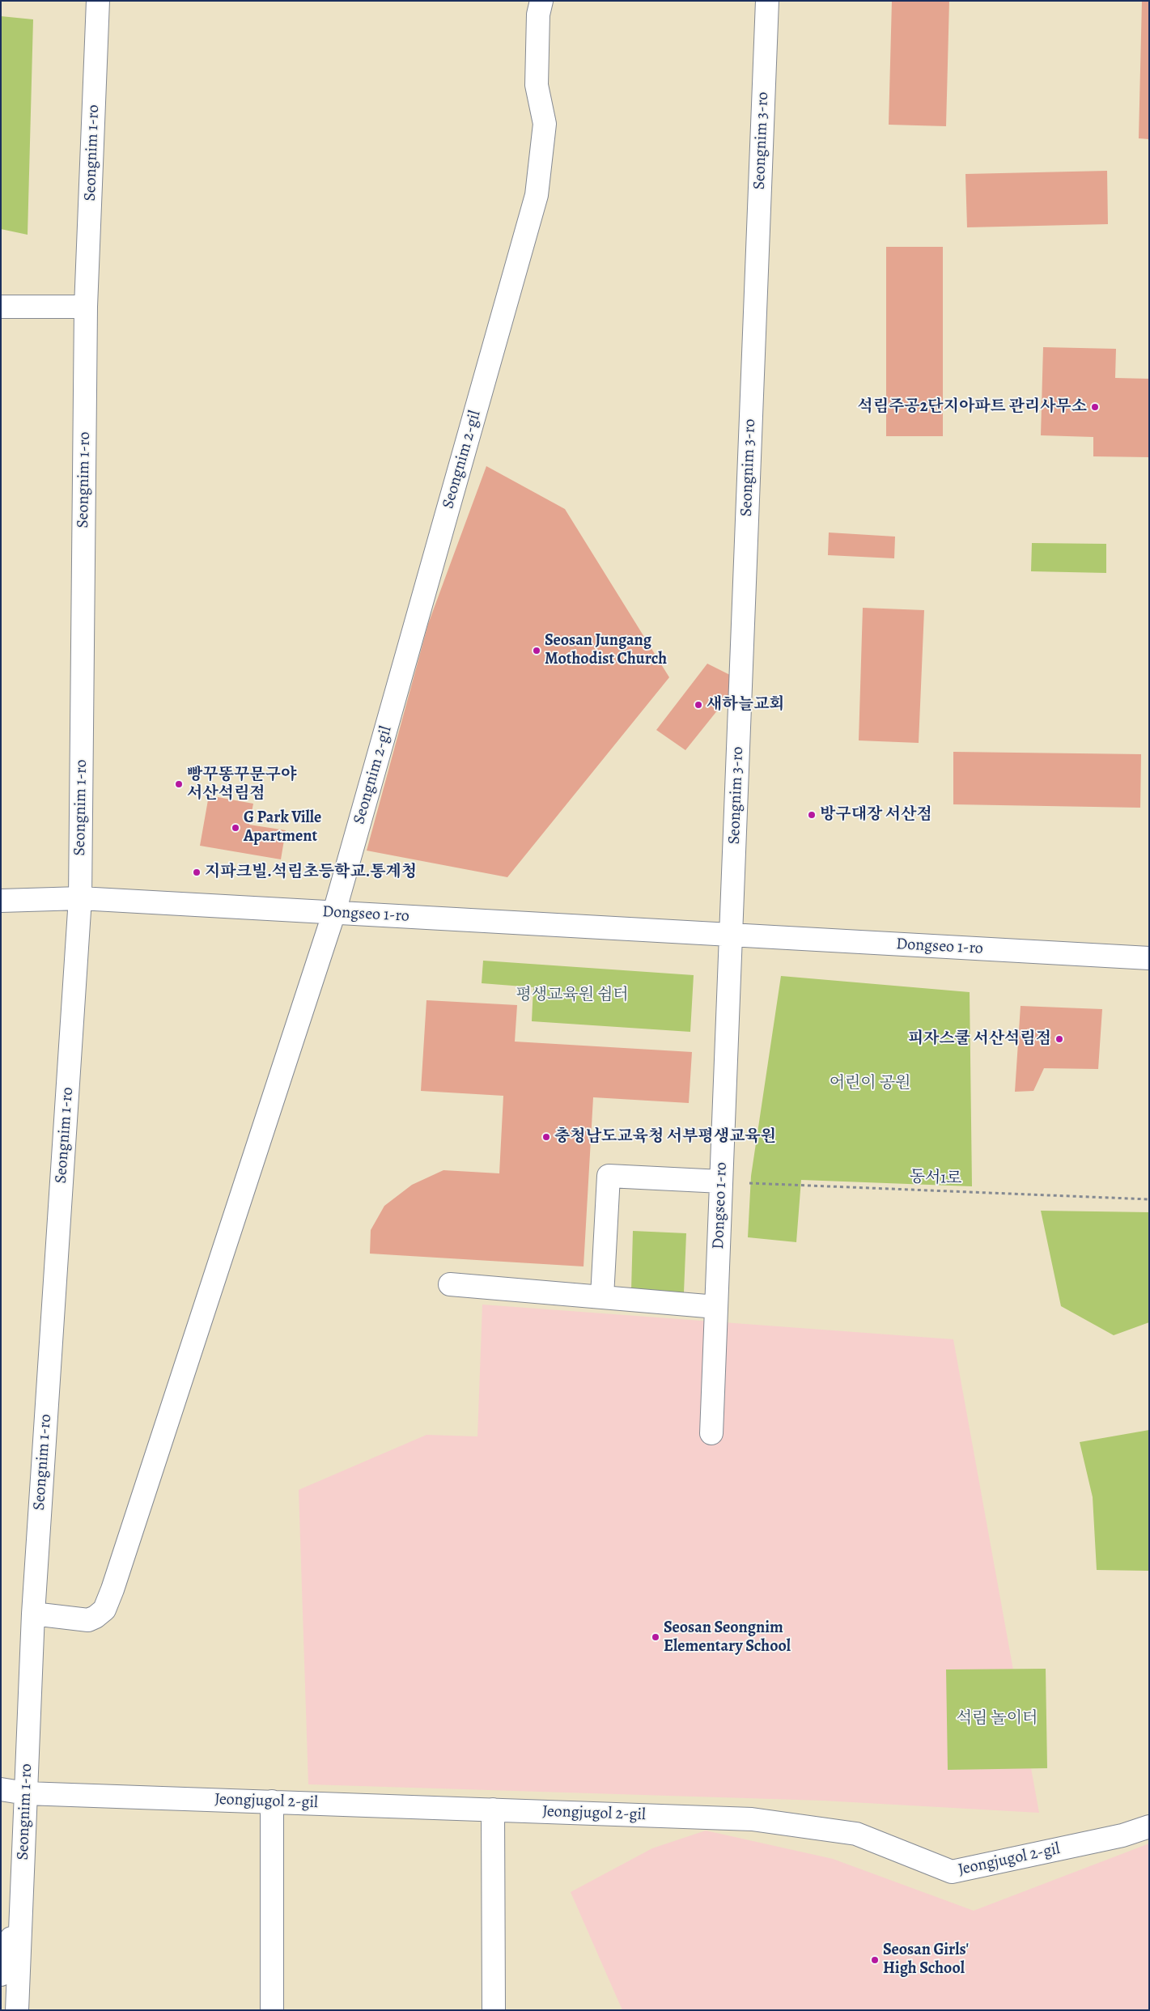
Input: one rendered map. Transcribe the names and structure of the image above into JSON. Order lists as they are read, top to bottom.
{
  "streets": {
    "street": [
      "Seongnim 3-ro",
      "Seongnim 1-ro",
      "Seongnim 2-gil",
      "Dongseo 1-ro",
      "Jeongjugol 2-gil"
    ],
    "path": ["동서1로"]
  },
  "crossings": [
    ["Seongnim 3-ro", "Dongseo 1-ro"],
    ["Seongnim 1-ro", "Dongseo 1-ro"],
    ["Seongnim 1-ro", "Jeongjugol 2-gil"],
    ["Seongnim 2-gil", "Dongseo 1-ro"],
    ["Dongseo 1-ro", "동서1로"]
  ],
  "parks": ["평생교육원 쉼터", "어린이 공원", "석림 놀이터"],
  "places": [
    "석림주공2단지아파트 관리사무소",
    "Seosan Jungang Mothodist Church",
    "새하늘교회",
    "빵꾸똥꾸문구야 서산석림점",
    "방구대장 서산점",
    "G Park Ville Apartment",
    "지파크빌.석림초등학교.통계청",
    "피자스쿨 서산석림점",
    "충청남도교육청 서부평생교육원",
    "Seosan Seongnim Elementary School",
    "Seosan Girls' High School"
  ]
}
